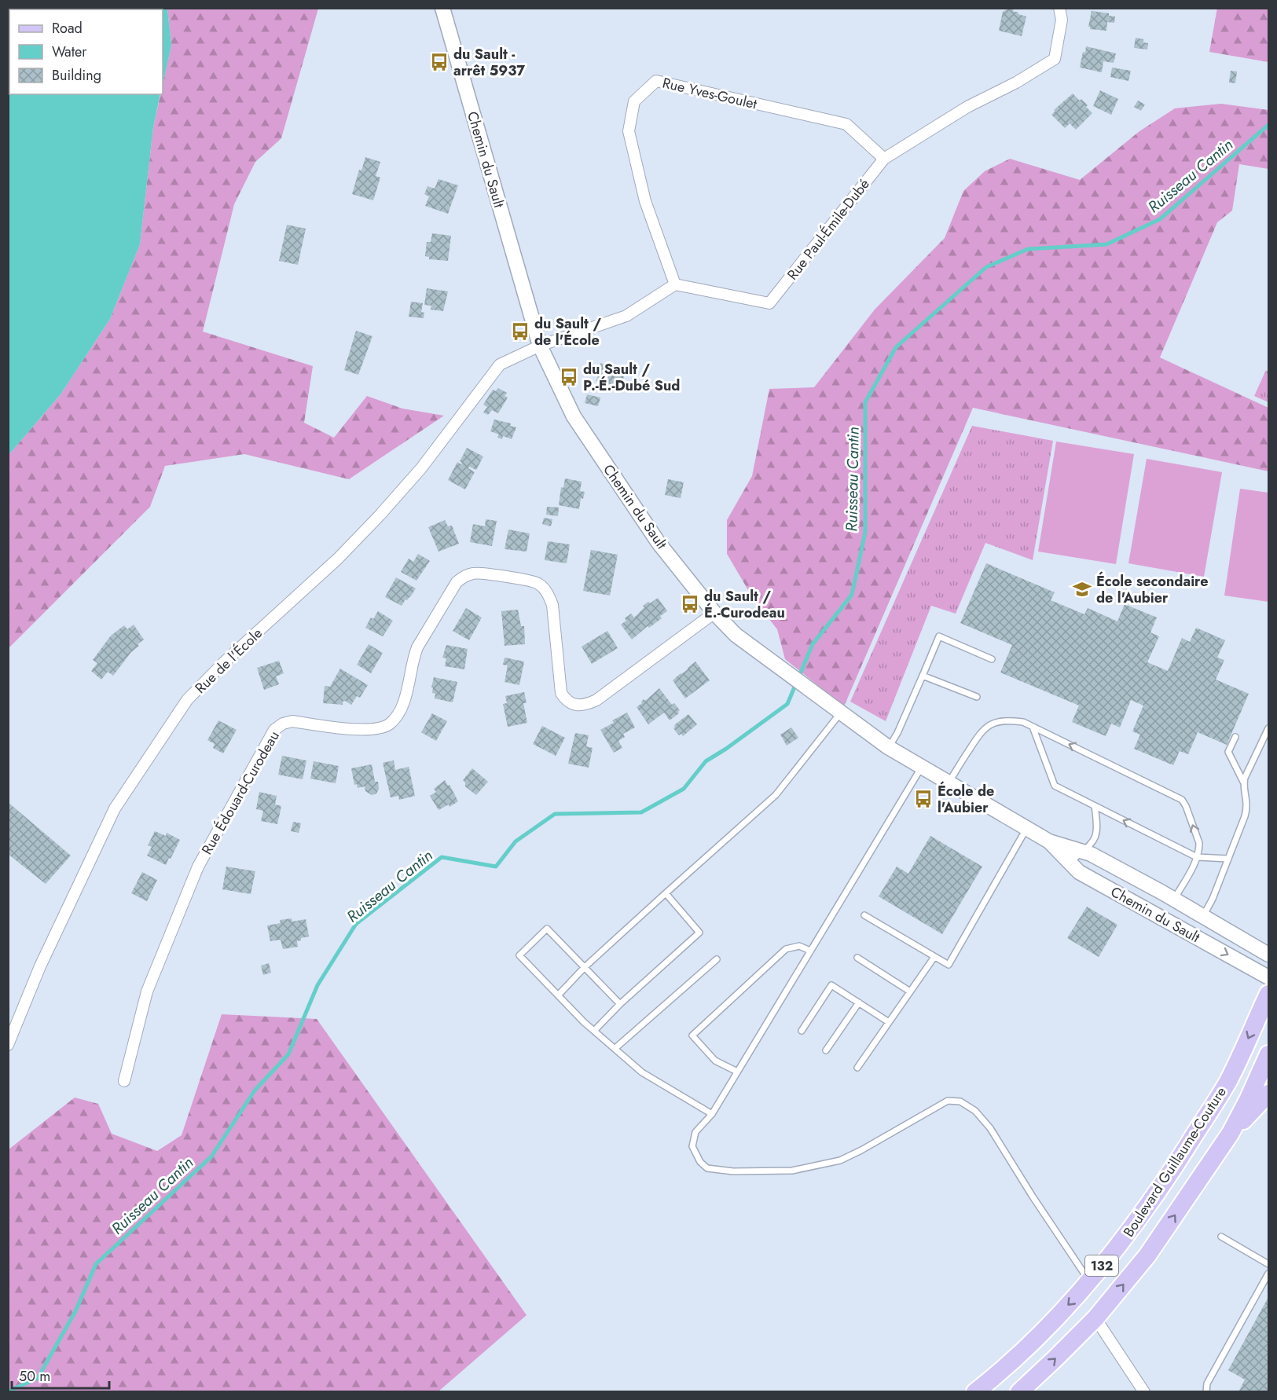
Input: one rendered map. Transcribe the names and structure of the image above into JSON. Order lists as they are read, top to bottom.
{
  "streets": {
    "main road": ["Boulevard Guillaume-Couture", "132"],
    "street": [
      "Rue Yves-Goulet",
      "Chemin du Sault",
      "Rue Paul-Émile-Dubé",
      "Rue de l'École",
      "Rue Édouard-Curodeau"
    ]
  },
  "crossings": [
    ["Rue Yves-Goulet", "Rue Paul-Émile-Dubé"],
    ["Chemin du Sault", "Rue de l'École"],
    ["Chemin du Sault", "Rue Édouard-Curodeau"]
  ],
  "water": ["Ruisseau Cantin"],
  "places": {
    "bus stop": [
      "du Sault - arrêt 5937",
      "du Sault / de l'École",
      "du Sault / P.-É.-Dubé Sud",
      "du Sault / É.-Curodeau",
      "École de l'Aubier"
    ],
    "school or university": ["École secondaire de l'Aubier"]
  },
  "legend": ["Road", "Water", "Building"],
  "scale_bar": "50 m"
}
